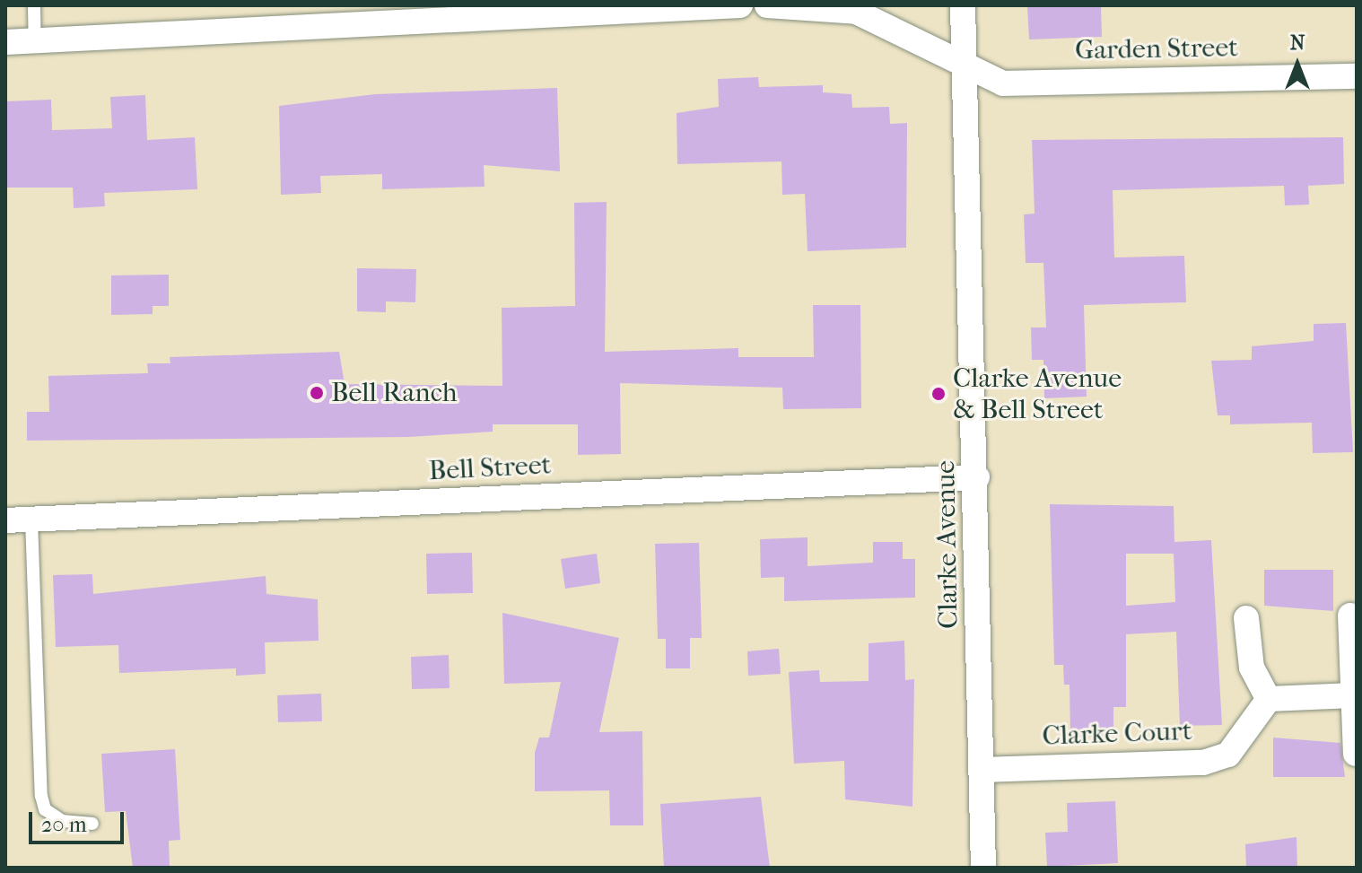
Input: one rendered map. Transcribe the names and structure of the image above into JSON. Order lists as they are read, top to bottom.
{
  "streets": {
    "street": [
      "Garden Street",
      "Bell Street",
      "Clarke Avenue",
      "Clarke Court"
    ]
  },
  "crossings": [
    ["Garden Street", "Clarke Avenue"],
    ["Bell Street", "Clarke Avenue"],
    ["Clarke Avenue", "Clarke Court"]
  ],
  "places": ["Bell Ranch", "Clarke Avenue & Bell Street"],
  "scale_bar": "20 m",
  "north": "top"
}
